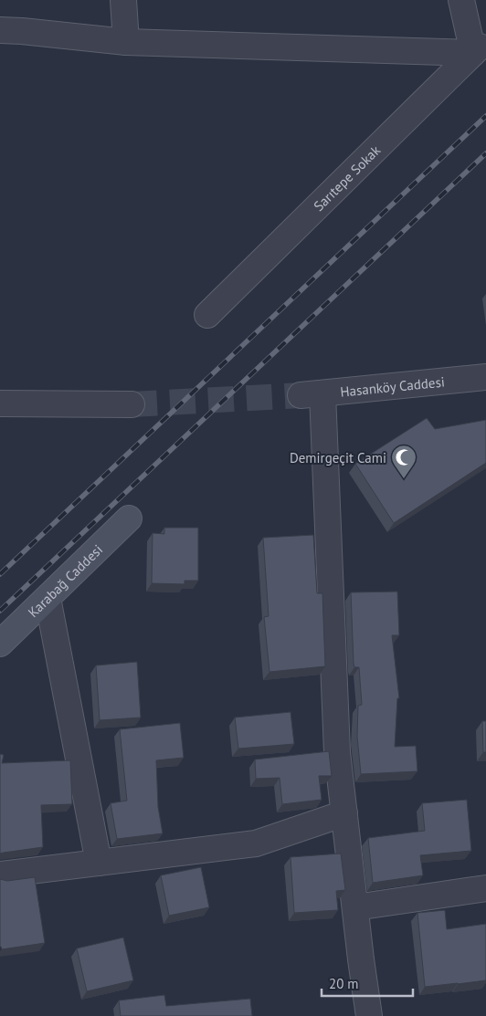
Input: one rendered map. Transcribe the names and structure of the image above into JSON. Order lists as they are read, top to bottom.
{
  "streets": {
    "main road": ["Karabağ Caddesi"],
    "street": ["Sarıtepe Sokak", "Hasanköy Caddesi"]
  },
  "places": {
    "mosque": ["Demirgeçit Cami"]
  },
  "scale_bar": "20 m"
}
